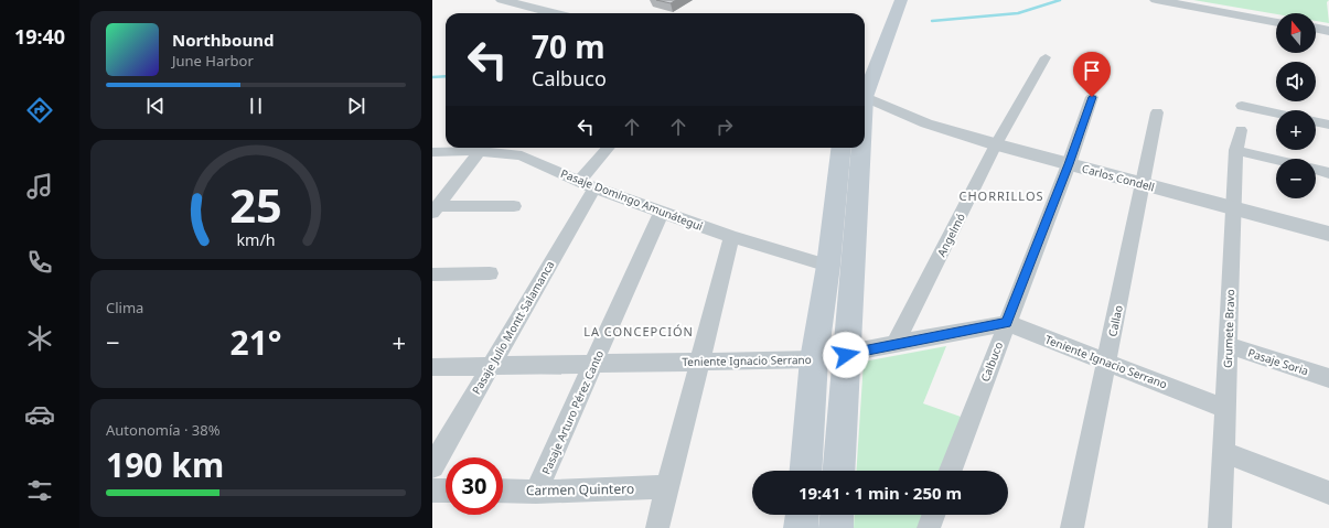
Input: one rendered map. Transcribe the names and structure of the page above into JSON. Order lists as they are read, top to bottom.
{
  "streets": {
    "street": [
      "Carlos Condell",
      "Pasaje Domingo Amunátegui",
      "Angelmó",
      "Callao",
      "Pasaje Julio Montt Salamanca",
      "Grumete Bravo",
      "Teniente Ignacio Serrano",
      "Calbuco",
      "Pasaje Soria",
      "Pasaje Arturo Pérez Canto",
      "Carmen Quintero"
    ]
  },
  "crossings": [
    ["Carlos Condell", "Angelmó"],
    ["Carlos Condell", "Callao"],
    ["Carlos Condell", "Grumete Bravo"],
    ["Carlos Condell", "Calbuco"],
    ["Pasaje Domingo Amunátegui", "Pasaje Julio Montt Salamanca"],
    ["Pasaje Domingo Amunátegui", "Pasaje Arturo Pérez Canto"],
    ["Angelmó", "Teniente Ignacio Serrano"],
    ["Callao", "Teniente Ignacio Serrano"],
    ["Pasaje Julio Montt Salamanca", "Teniente Ignacio Serrano"],
    ["Grumete Bravo", "Teniente Ignacio Serrano"],
    ["Grumete Bravo", "Pasaje Soria"],
    ["Teniente Ignacio Serrano", "Calbuco"],
    ["Teniente Ignacio Serrano", "Pasaje Arturo Pérez Canto"],
    ["Pasaje Arturo Pérez Canto", "Carmen Quintero"]
  ],
  "districts": ["CHORRILLOS", "LA CONCEPCIÓN"],
  "north": "top",
  "page": {
    "tabs": "19:40",
    "map_buttons": ["+", "−"],
    "turn": ["70 m", "Calbuco"],
    "song": ["Northbound", "June Harbor"],
    "tile": [
      "Clima",
      ["Autonomía · 38%", "190 km"]
    ],
    "heat": ["−", "21°", "+"],
    "limit": "30",
    "trip": "19:41 · 1 min · 250 m",
    "gauge": ["25", "km/h"]
  }
}
